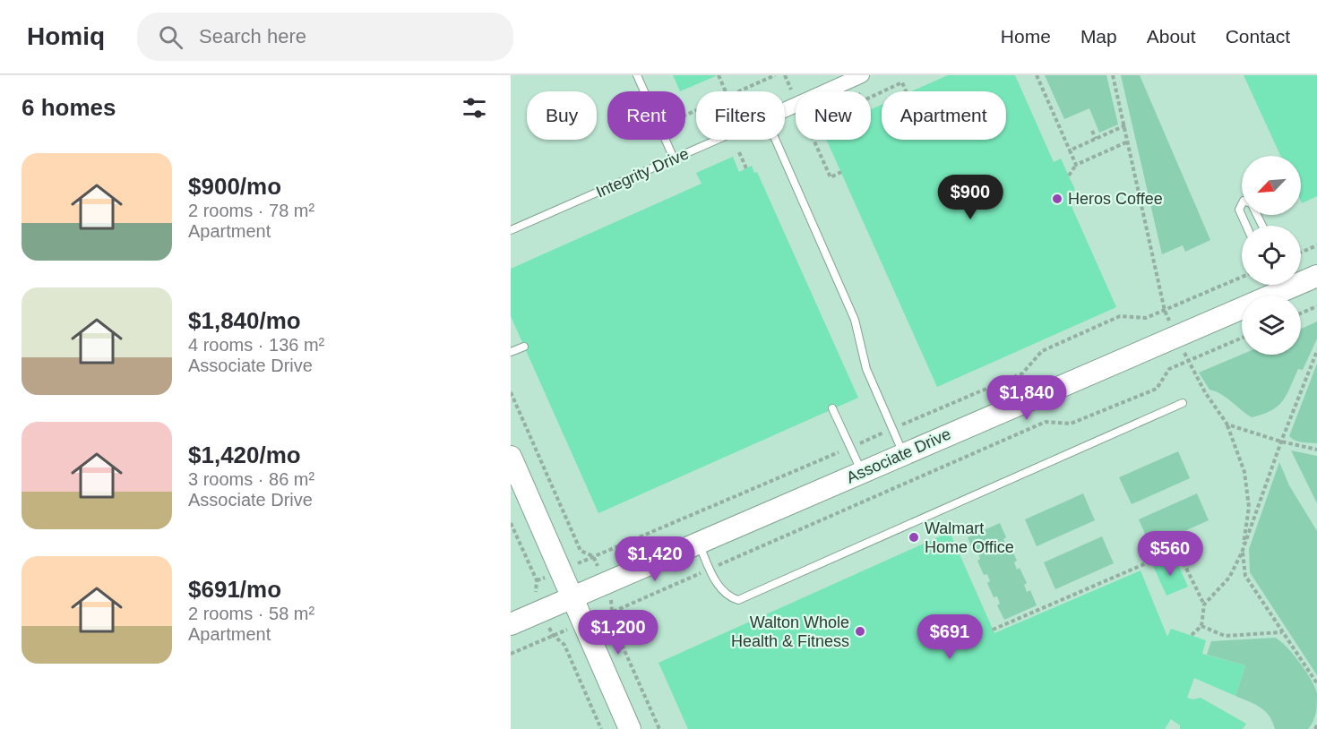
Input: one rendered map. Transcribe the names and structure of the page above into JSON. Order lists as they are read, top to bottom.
{
  "streets": {
    "street": ["Integrity Drive", "Associate Drive"]
  },
  "places": ["Heros Coffee", "Walmart Home Office", "Walton Whole Health & Fitness"],
  "north": "bottom left",
  "page": {
    "header": "Homiq",
    "search": "Search here",
    "nav": [
      "Home",
      "Map",
      "About",
      "Contact"
    ],
    "heading": "6 homes",
    "chip": [
      "Buy",
      "Rent",
      "Filters",
      "New",
      "Apartment"
    ],
    "list": [
      {
        "name": "$900/mo",
        "note": "2 rooms · 78 m² · Apartment"
      },
      {
        "name": "$1,840/mo",
        "note": "4 rooms · 136 m² · Associate Drive"
      },
      {
        "name": "$1,420/mo",
        "note": "3 rooms · 86 m² · Associate Drive"
      },
      {
        "name": "$691/mo",
        "note": "2 rooms · 58 m² · Apartment"
      }
    ],
    "price": [
      "$900",
      "$1,840",
      "$560",
      "$1,420",
      "$1,200",
      "$691"
    ]
  }
}
